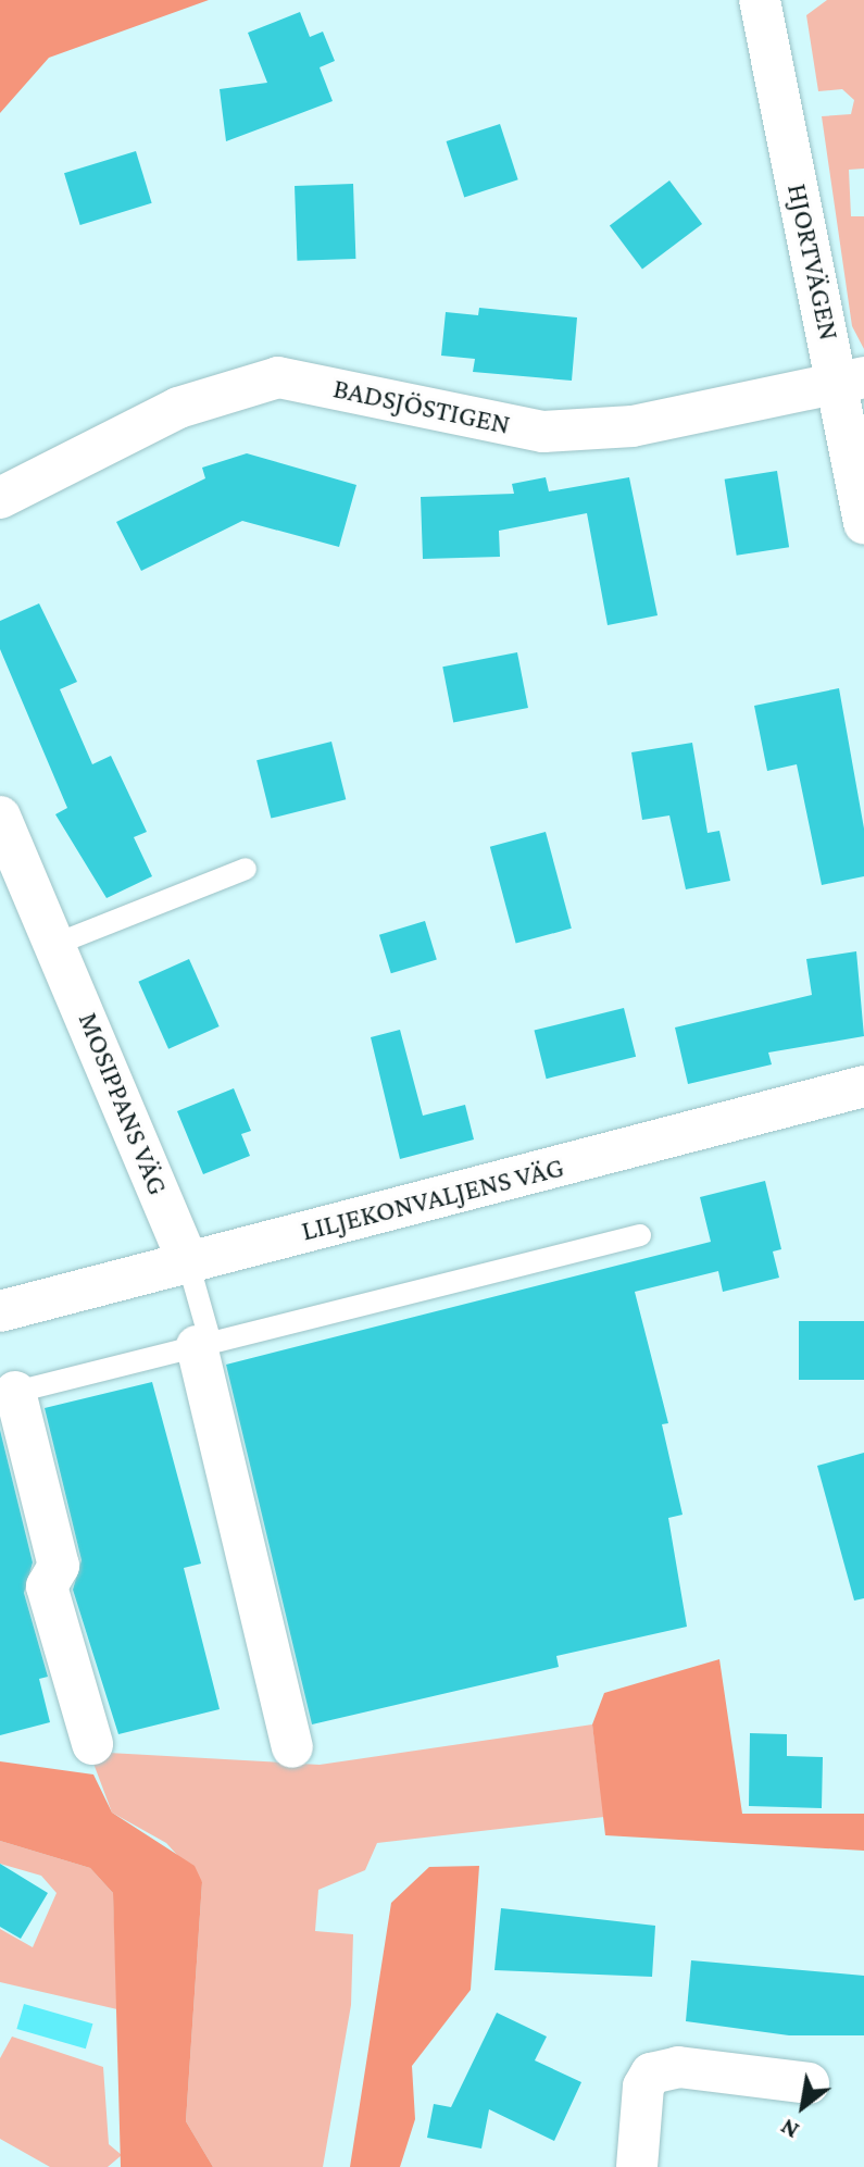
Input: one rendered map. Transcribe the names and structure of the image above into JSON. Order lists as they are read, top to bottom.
{
  "streets": {
    "street": [
      "HJORTVÄGEN",
      "BADSJÖSTIGEN",
      "MOSIPPANS VÄG",
      "LILJEKONVALJENS VÄG"
    ]
  },
  "crossings": [
    ["HJORTVÄGEN", "BADSJÖSTIGEN"],
    ["MOSIPPANS VÄG", "LILJEKONVALJENS VÄG"]
  ],
  "north": "bottom left"
}
